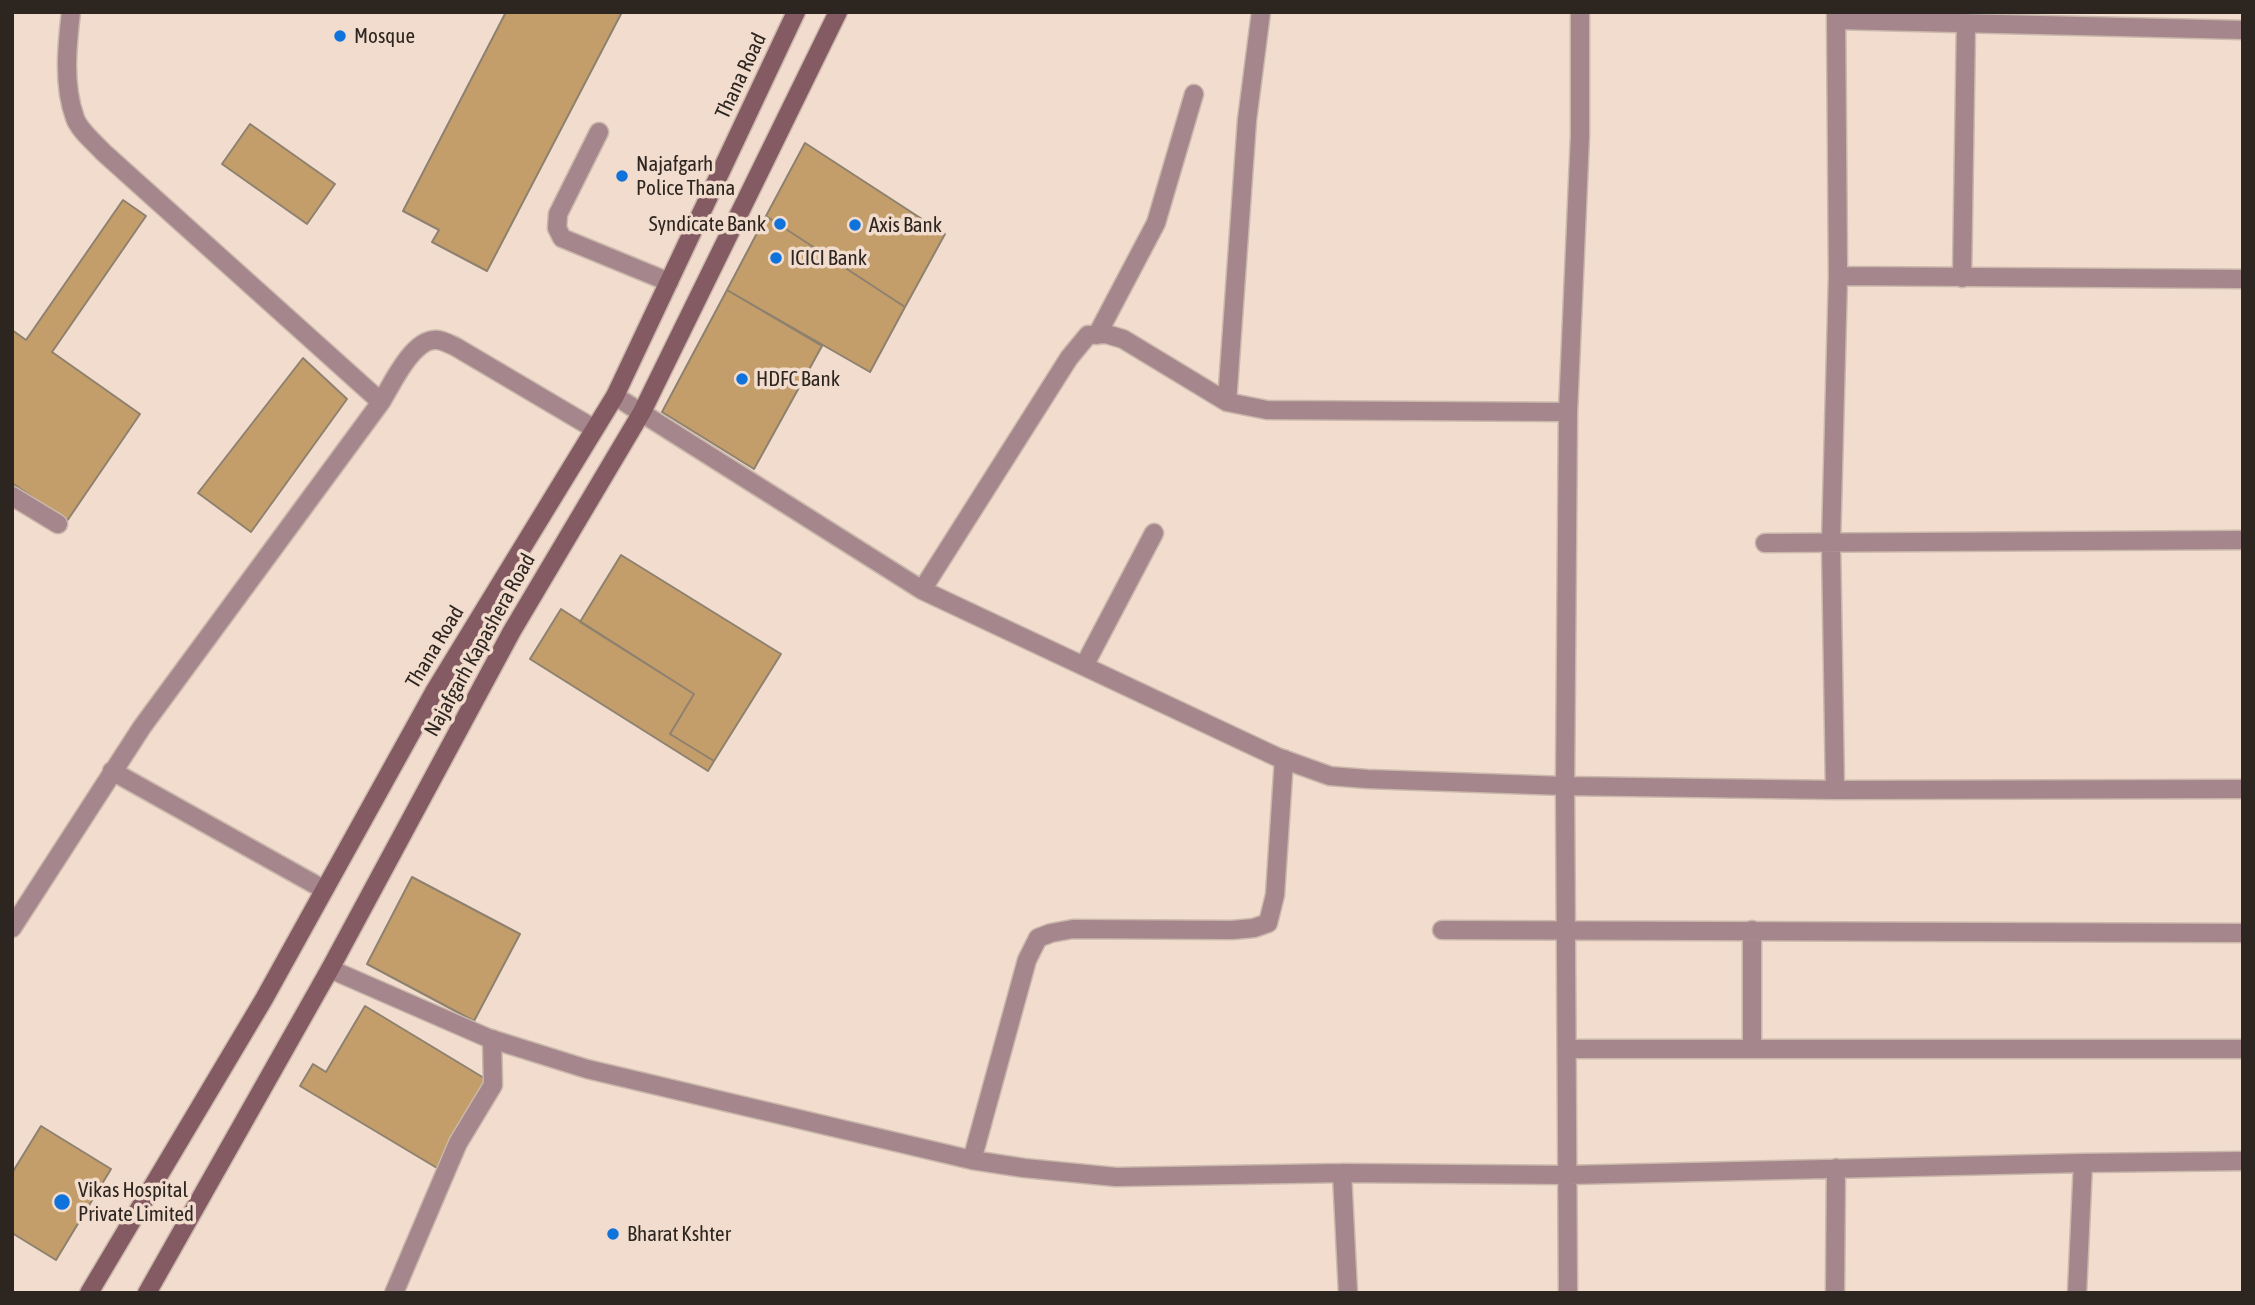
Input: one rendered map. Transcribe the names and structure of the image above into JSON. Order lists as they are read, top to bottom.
{
  "streets": {
    "main road": ["Thana Road", "Najafgarh Kapashera Road"]
  },
  "places": [
    "Mosque",
    "Najafgarh Police Thana",
    "Syndicate Bank",
    "Axis Bank",
    "ICICI Bank",
    "HDFC Bank",
    "Vikas Hospital Private Limited",
    "Bharat Kshter"
  ]
}
